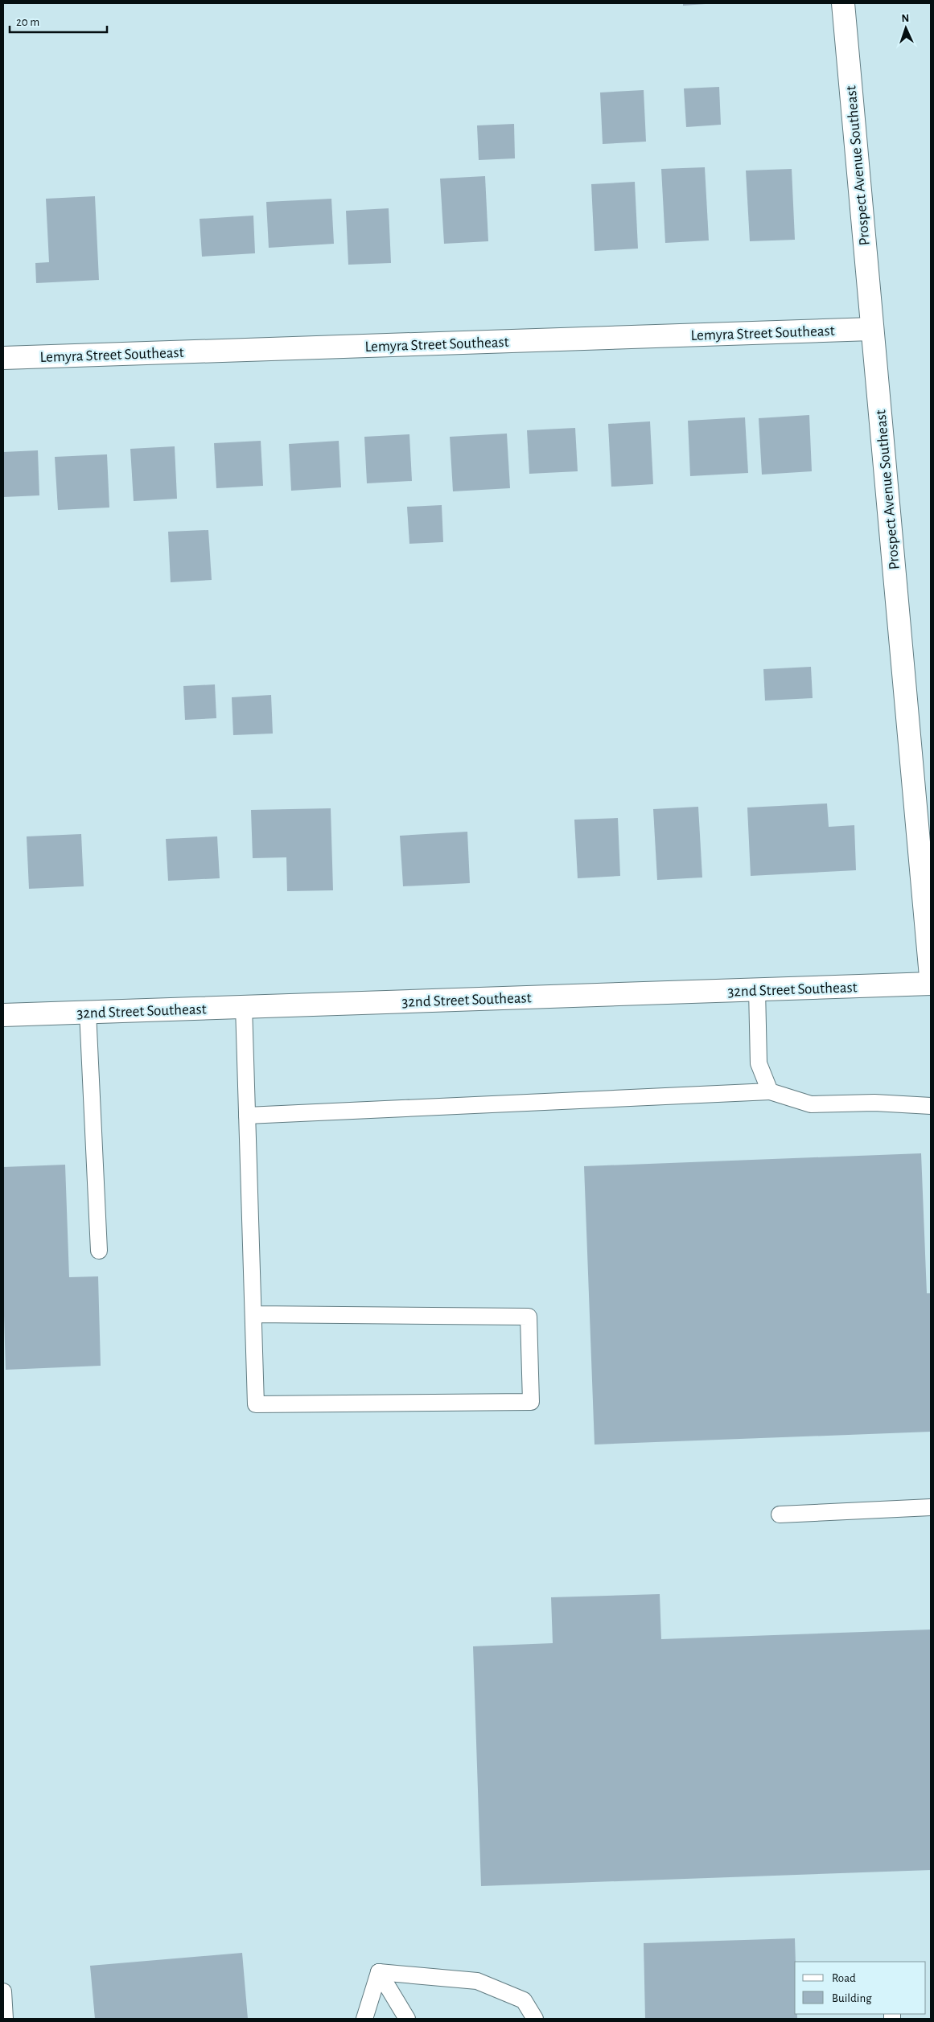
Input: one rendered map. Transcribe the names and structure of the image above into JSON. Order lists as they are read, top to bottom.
{
  "streets": {
    "street": ["Prospect Avenue Southeast", "Lemyra Street Southeast", "32nd Street Southeast"]
  },
  "crossings": [
    ["Prospect Avenue Southeast", "Lemyra Street Southeast"]
  ],
  "legend": ["Road", "Building"],
  "scale_bar": "20 m",
  "north": "top"
}
